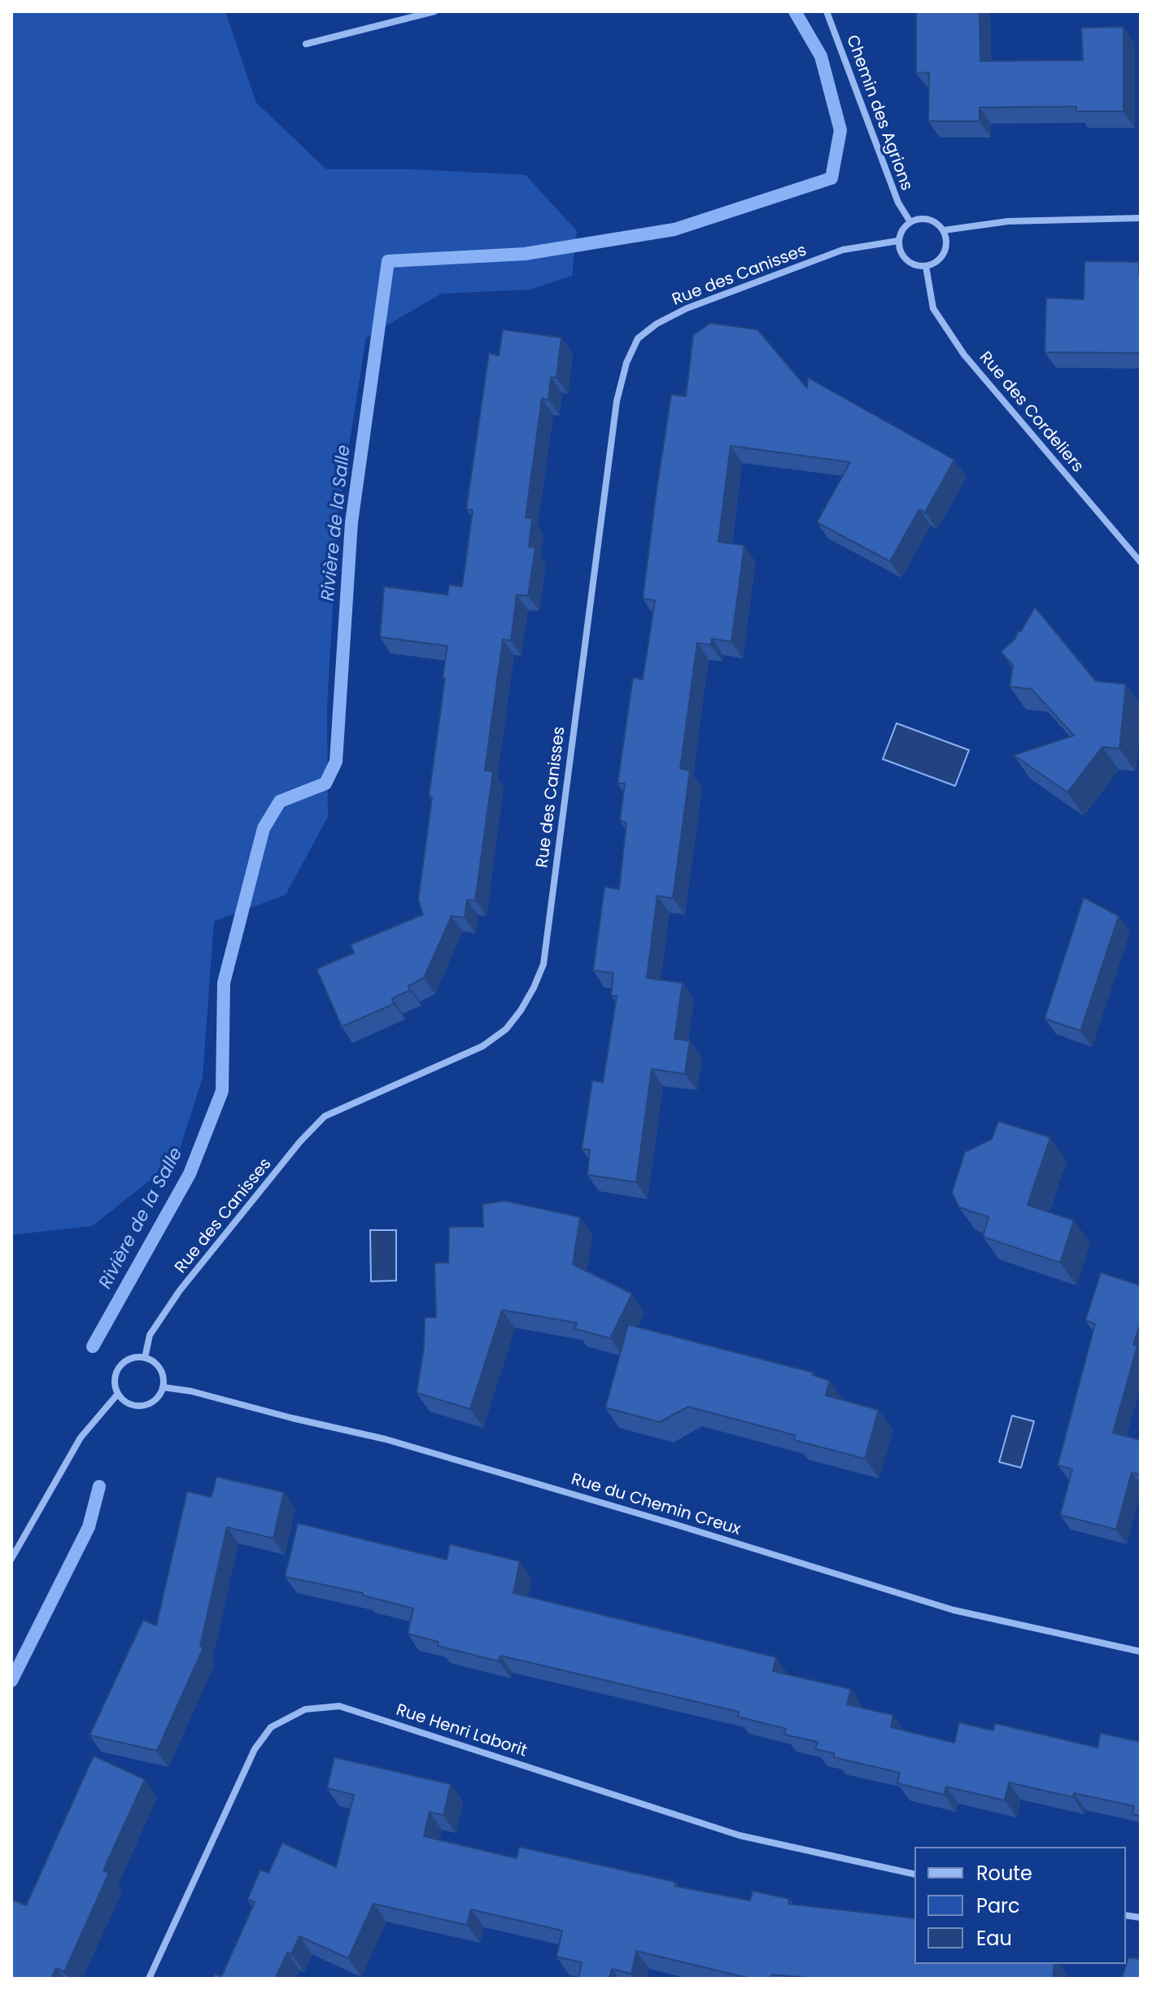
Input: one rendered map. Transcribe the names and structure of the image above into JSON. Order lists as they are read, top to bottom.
{
  "streets": {
    "street": [
      "Chemin des Agrions",
      "Rue des Canisses",
      "Rue des Cordeliers",
      "Rue du Chemin Creux",
      "Rue Henri Laborit"
    ]
  },
  "crossings": [
    ["Chemin des Agrions", "Rue des Canisses"],
    ["Chemin des Agrions", "Rue des Cordeliers"],
    ["Rue des Canisses", "Rue des Cordeliers"],
    ["Rue des Canisses", "Rue du Chemin Creux"]
  ],
  "water": ["Rivière de la Salle"],
  "legend": ["Route", "Parc", "Eau"]
}
